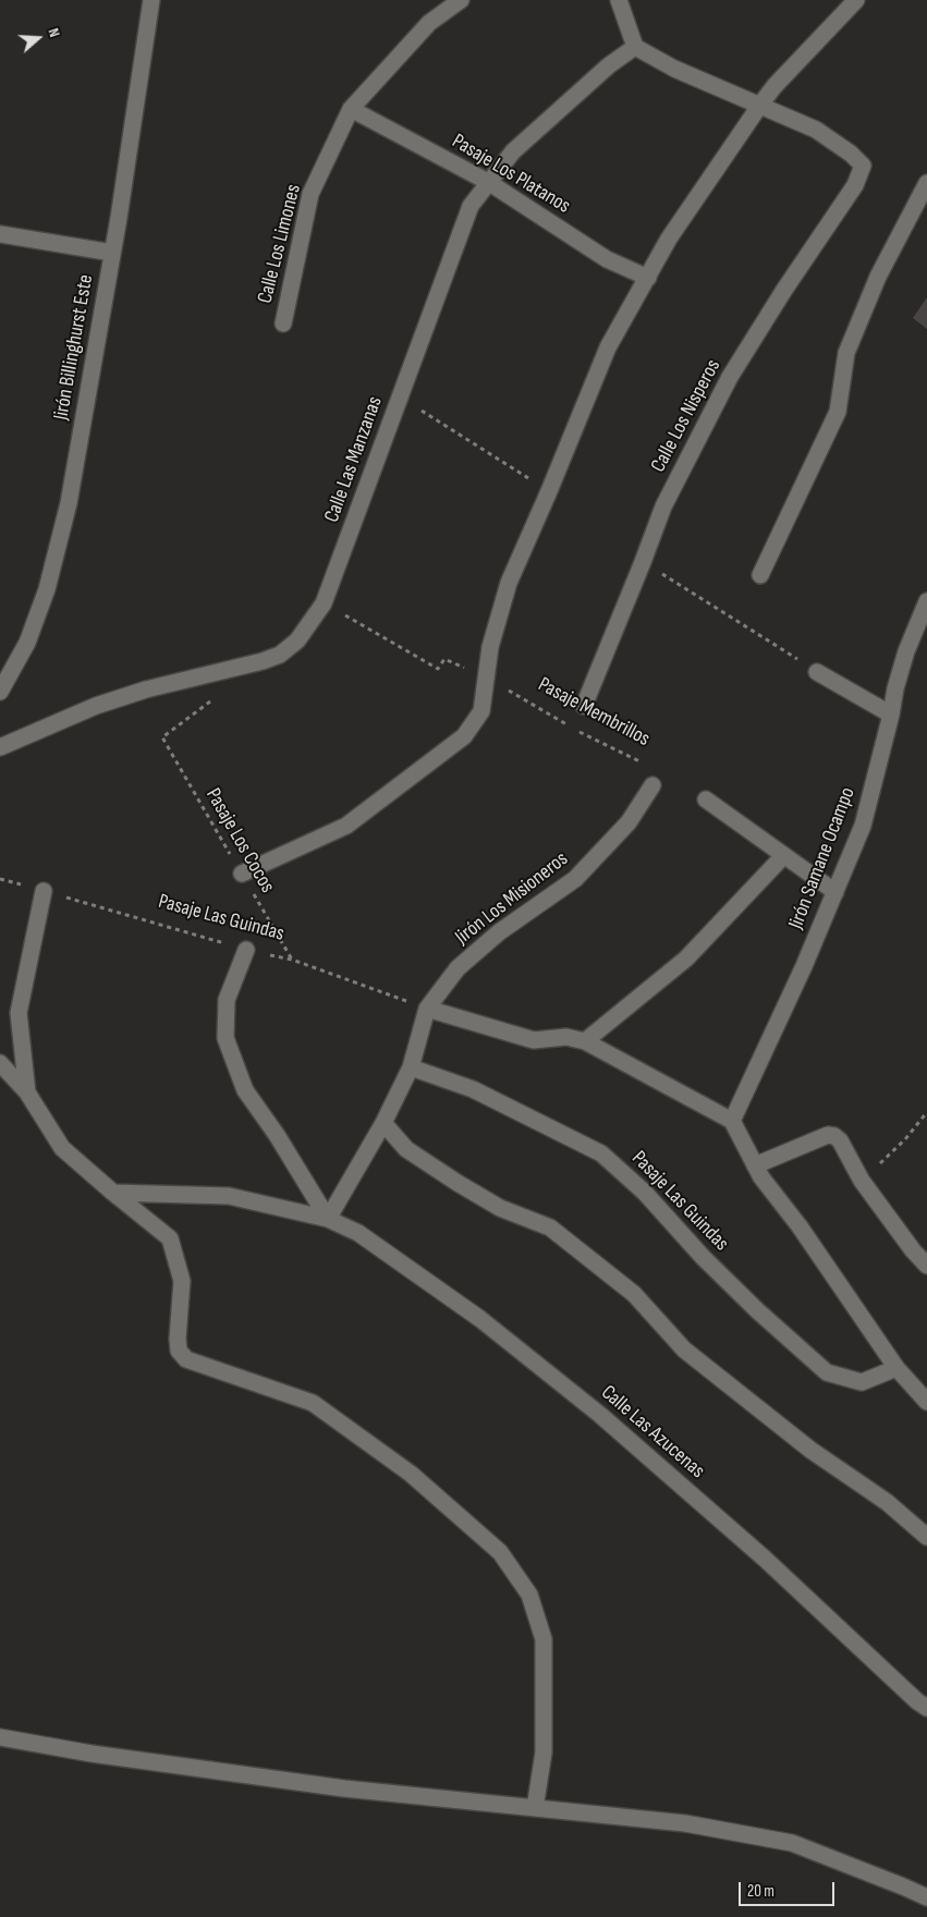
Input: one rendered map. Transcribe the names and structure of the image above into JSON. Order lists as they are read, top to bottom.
{
  "streets": {
    "street": [
      "Pasaje Los Platanos",
      "Calle Los Limones",
      "Jirón Billinghurst Este",
      "Calle Los Nisperos",
      "Calle Las Manzanas",
      "Jirón Samane Ocampo",
      "Jirón Los Misioneros",
      "Pasaje Las Guindas",
      "Calle Las Azucenas"
    ],
    "path": ["Pasaje Membrillos", "Pasaje Los Cocos"]
  },
  "crossings": [
    ["Pasaje Los Platanos", "Calle Los Limones"],
    ["Pasaje Los Platanos", "Calle Las Manzanas"],
    ["Calle Las Manzanas", "Pasaje Membrillos"],
    ["Pasaje Los Cocos", "Pasaje Las Guindas"],
    ["Jirón Los Misioneros", "Pasaje Las Guindas"]
  ],
  "scale_bar": "20 m",
  "north": "right"
}
